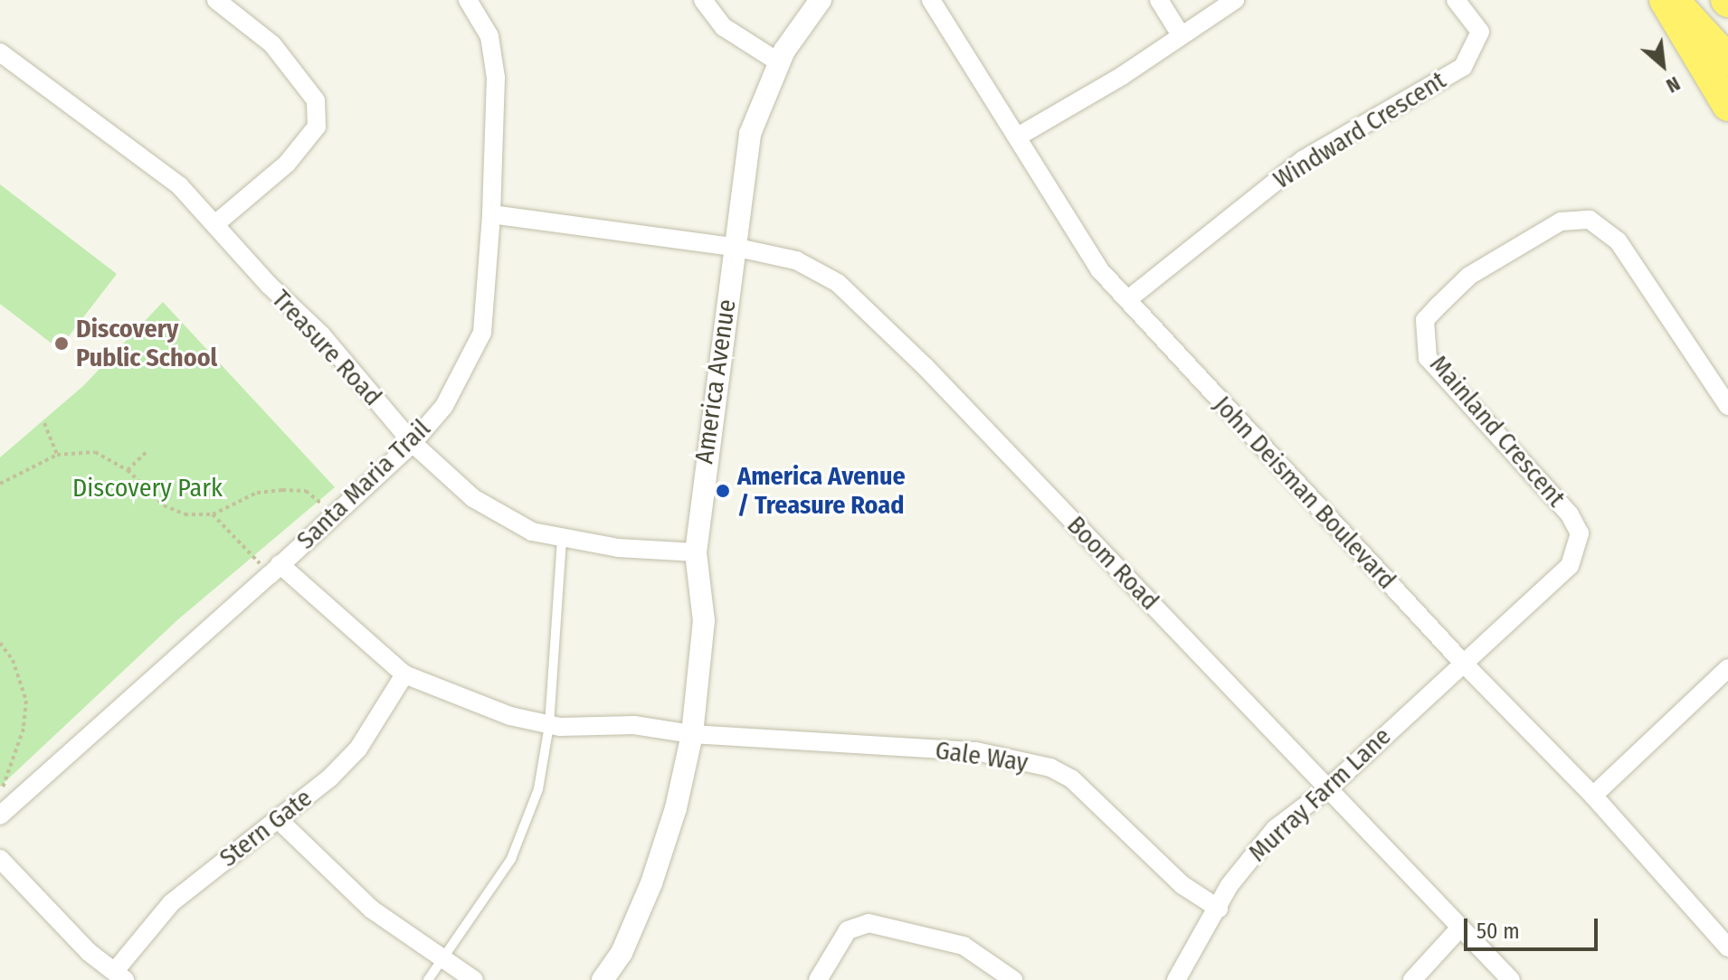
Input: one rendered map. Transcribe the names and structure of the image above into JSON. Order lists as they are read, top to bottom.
{
  "streets": {
    "street": [
      "Windward Crescent",
      "Treasure Road",
      "America Avenue",
      "Mainland Crescent",
      "Santa Maria Trail",
      "John Deisman Boulevard",
      "Boom Road",
      "Gale Way",
      "Murray Farm Lane",
      "Stern Gate"
    ]
  },
  "crossings": [
    ["Windward Crescent", "John Deisman Boulevard"],
    ["Treasure Road", "America Avenue"],
    ["Treasure Road", "Santa Maria Trail"],
    ["America Avenue", "Boom Road"],
    ["America Avenue", "Gale Way"],
    ["Mainland Crescent", "John Deisman Boulevard"],
    ["Mainland Crescent", "Murray Farm Lane"],
    ["Santa Maria Trail", "Boom Road"],
    ["Santa Maria Trail", "Gale Way"],
    ["John Deisman Boulevard", "Murray Farm Lane"],
    ["Boom Road", "Murray Farm Lane"],
    ["Gale Way", "Murray Farm Lane"],
    ["Gale Way", "Stern Gate"]
  ],
  "parks": ["Discovery Park"],
  "places": ["Discovery Public School", "America Avenue / Treasure Road"],
  "scale_bar": "50 m",
  "north": "bottom right"
}
